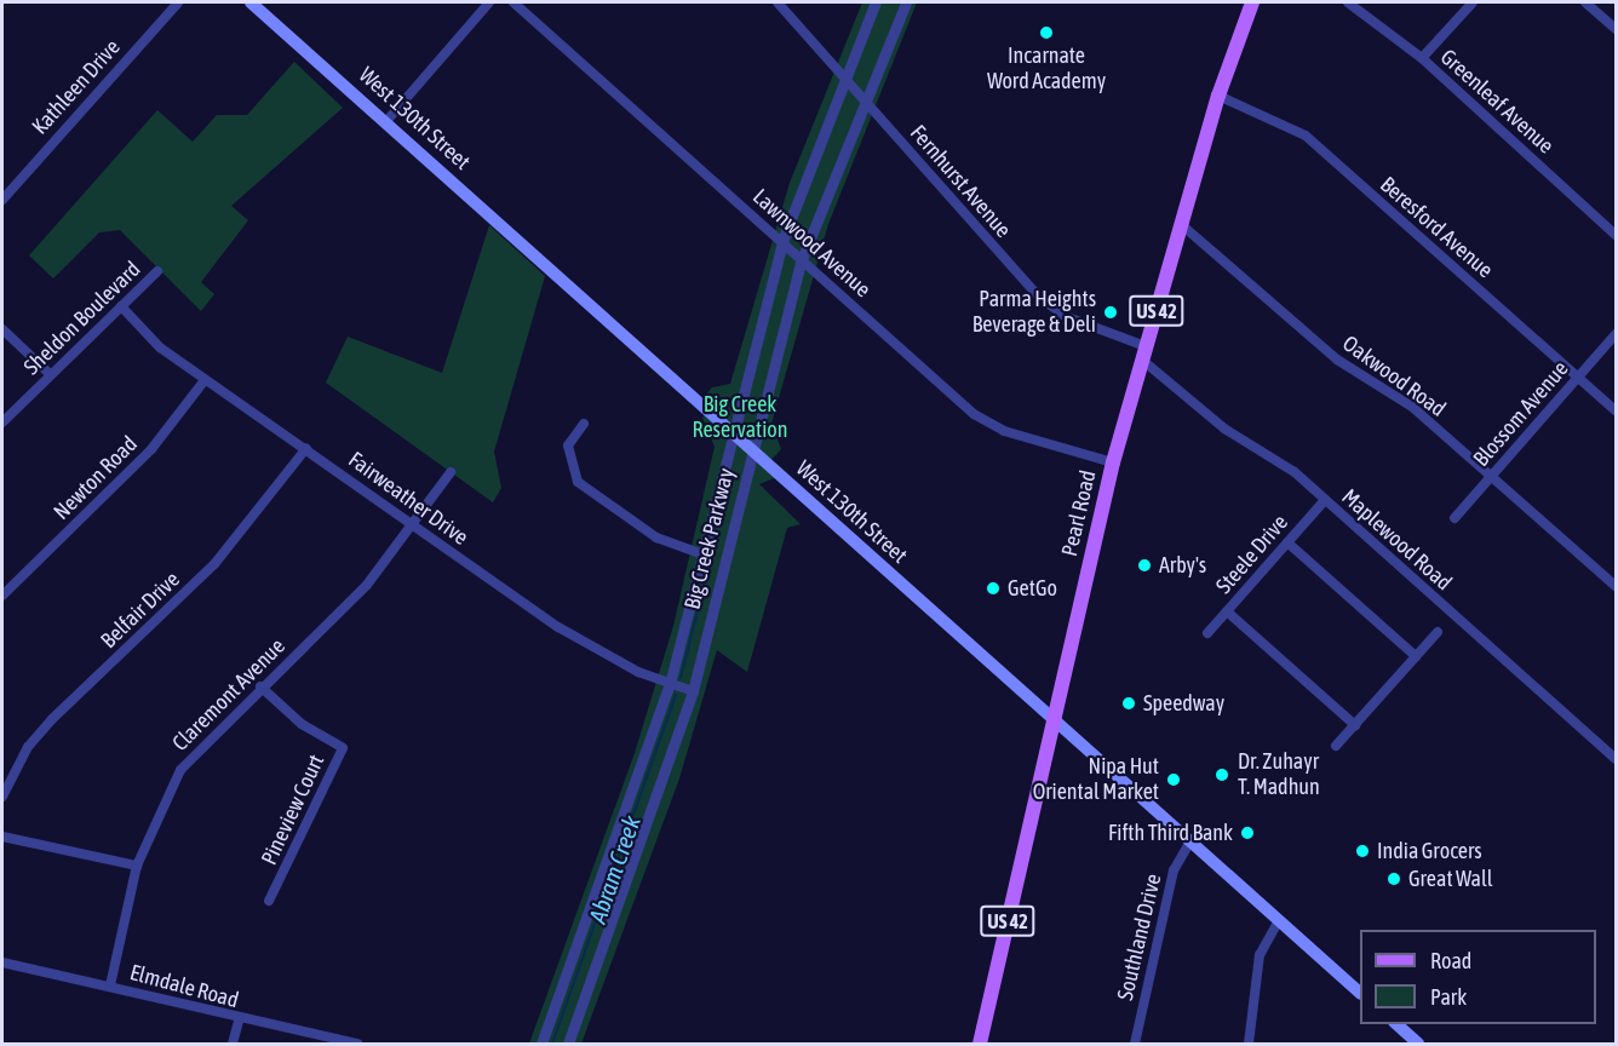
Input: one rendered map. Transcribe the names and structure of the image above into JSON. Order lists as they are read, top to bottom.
{
  "streets": {
    "main road": ["West 130th Street", "US 42", "Pearl Road"],
    "street": [
      "Kathleen Drive",
      "Greenleaf Avenue",
      "Fernhurst Avenue",
      "Beresford Avenue",
      "Lawnwood Avenue",
      "Sheldon Boulevard",
      "Oakwood Road",
      "Blossom Avenue",
      "Newton Road",
      "Fairweather Drive",
      "Big Creek Parkway",
      "Maplewood Road",
      "Steele Drive",
      "Belfair Drive",
      "Claremont Avenue",
      "Pineview Court",
      "Southland Drive",
      "Elmdale Road"
    ]
  },
  "crossings": [
    ["West 130th Street", "Pearl Road"],
    ["West 130th Street", "Big Creek Parkway"],
    ["West 130th Street", "Southland Drive"],
    ["Fernhurst Avenue", "Pearl Road"],
    ["Fernhurst Avenue", "Big Creek Parkway"],
    ["Fernhurst Avenue", "Maplewood Road"],
    ["Beresford Avenue", "Blossom Avenue"],
    ["Beresford Avenue", "Pearl Road"],
    ["Lawnwood Avenue", "Pearl Road"],
    ["Lawnwood Avenue", "Big Creek Parkway"],
    ["Sheldon Boulevard", "Fairweather Drive"],
    ["Oakwood Road", "Blossom Avenue"],
    ["Oakwood Road", "Pearl Road"],
    ["Newton Road", "Fairweather Drive"],
    ["Fairweather Drive", "Big Creek Parkway"],
    ["Fairweather Drive", "Belfair Drive"],
    ["Fairweather Drive", "Claremont Avenue"],
    ["Pearl Road", "Maplewood Road"],
    ["Maplewood Road", "Steele Drive"],
    ["Claremont Avenue", "Pineview Court"],
    ["Claremont Avenue", "Elmdale Road"]
  ],
  "water": ["Abram Creek"],
  "parks": ["Big Creek Reservation"],
  "places": [
    "Incarnate Word Academy",
    "Parma Heights Beverage & Deli",
    "Arby's",
    "GetGo",
    "Speedway",
    "Dr. Zuhayr T. Madhun",
    "Nipa Hut Oriental Market",
    "Fifth Third Bank",
    "India Grocers",
    "Great Wall"
  ],
  "legend": ["Road", "Park"]
}
